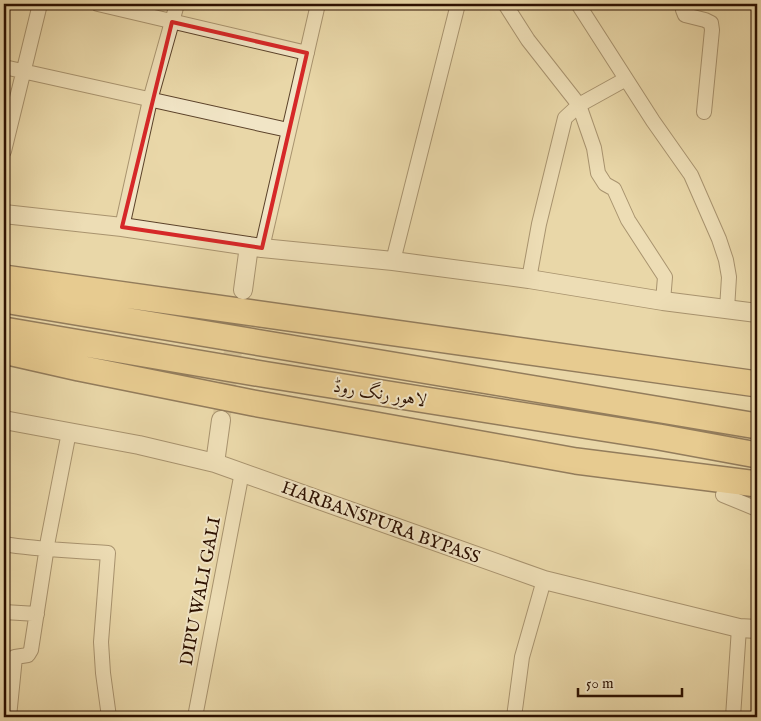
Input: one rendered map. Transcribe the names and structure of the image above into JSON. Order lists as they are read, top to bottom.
{
  "streets": {
    "highway": ["لاہور رنگ روڈ"],
    "street": ["HARBANSPURA BYPASS", "DIPU WALI GALI"]
  },
  "crossings": [
    ["HARBANSPURA BYPASS", "DIPU WALI GALI"]
  ],
  "scale_bar": "50 m"
}
